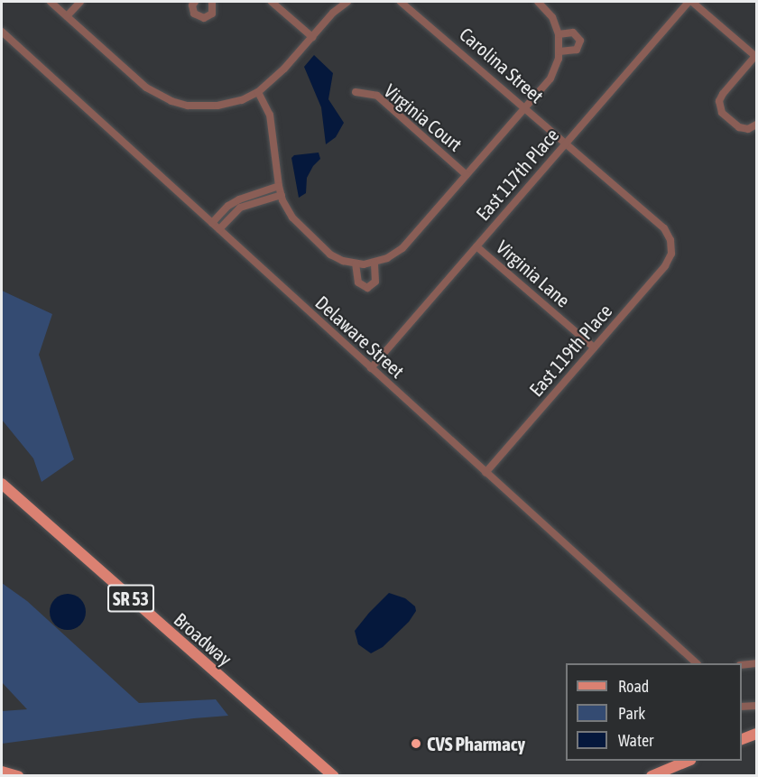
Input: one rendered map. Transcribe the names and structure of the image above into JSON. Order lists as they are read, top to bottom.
{
  "streets": {
    "main road": ["SR 53", "Broadway"],
    "street": [
      "Carolina Street",
      "Virginia Court",
      "East 117th Place",
      "Virginia Lane",
      "Delaware Street",
      "East 119th Place"
    ]
  },
  "crossings": [
    ["Carolina Street", "East 117th Place"],
    ["Carolina Street", "East 119th Place"],
    ["Virginia Court", "East 117th Place"],
    ["East 117th Place", "Virginia Lane"],
    ["East 117th Place", "Delaware Street"],
    ["Virginia Lane", "East 119th Place"],
    ["Delaware Street", "East 119th Place"]
  ],
  "places": ["CVS Pharmacy"],
  "legend": ["Road", "Park", "Water"]
}
